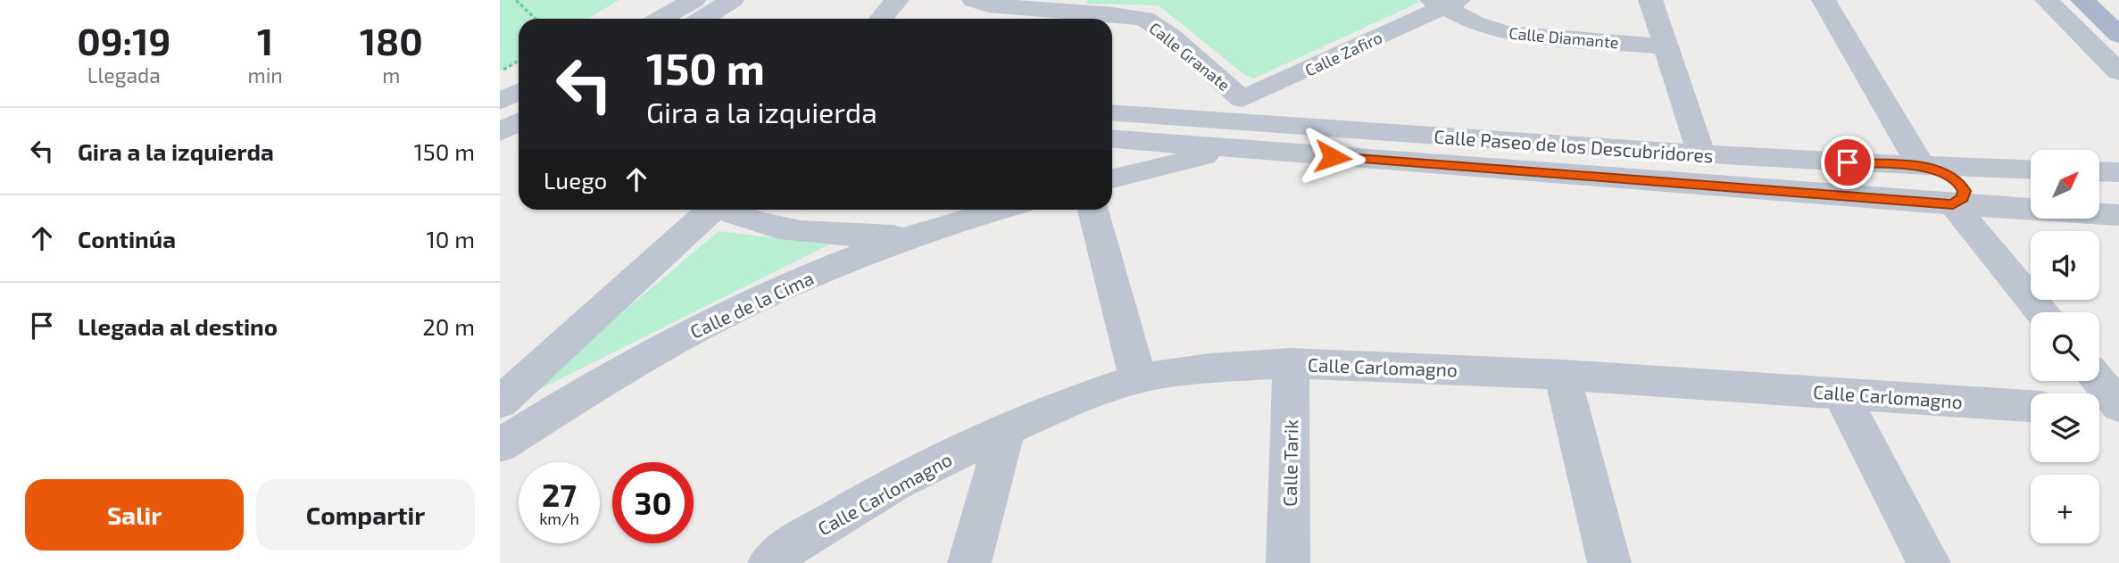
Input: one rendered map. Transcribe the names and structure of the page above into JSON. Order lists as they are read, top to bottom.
{
  "streets": {
    "street": [
      "Calle Diamante",
      "Calle Zafiro",
      "Calle Granate",
      "Calle Paseo de los Descubridores",
      "Calle de la Cima",
      "Calle Carlomagno",
      "Calle Tarik"
    ]
  },
  "crossings": [
    ["Calle Diamante", "Calle Zafiro"],
    ["Calle Zafiro", "Calle Granate"],
    ["Calle Zafiro", "Calle Paseo de los Descubridores"],
    ["Calle Granate", "Calle Paseo de los Descubridores"],
    ["Calle Carlomagno", "Calle Tarik"]
  ],
  "north": "top right",
  "page": {
    "eta": [
      "09:19",
      "Llegada",
      "1",
      "min",
      "180",
      "m"
    ],
    "turn": ["150 m", "Gira a la izquierda"],
    "list": [
      {
        "name": "Gira a la izquierda",
        "value": "150 m"
      },
      {
        "name": "Continúa",
        "value": "10 m"
      },
      {
        "name": "Llegada al destino",
        "value": "20 m"
      }
    ],
    "map_buttons": "+",
    "then": "Luego",
    "speed": "27 km/h",
    "limit": "30",
    "buttons": ["Salir", "Compartir"]
  }
}
